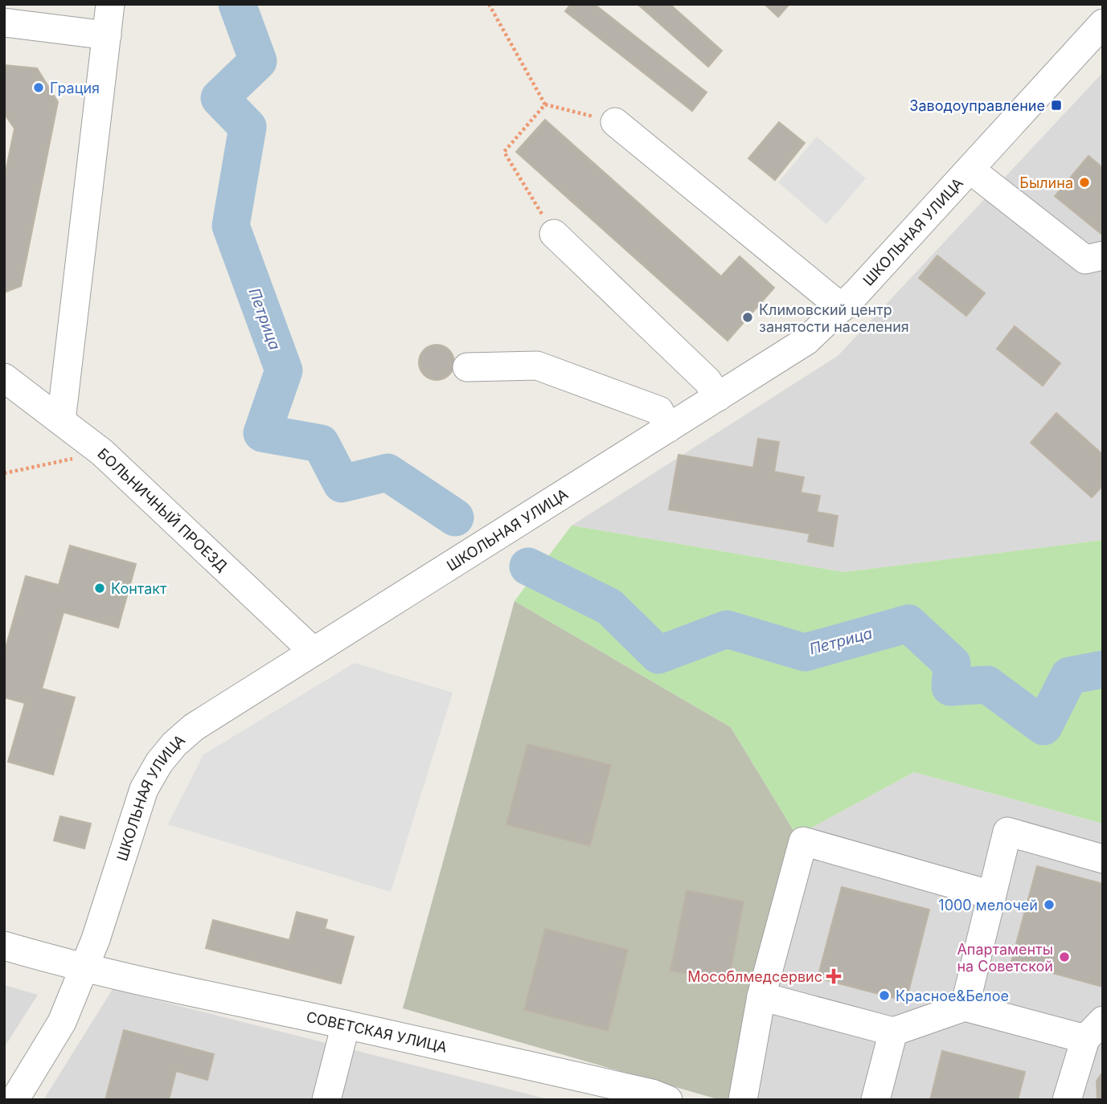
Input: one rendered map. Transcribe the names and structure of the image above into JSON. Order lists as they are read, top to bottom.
{
  "streets": {
    "street": ["ШКОЛЬНАЯ УЛИЦА", "БОЛЬНИЧНЫЙ ПРОЕЗД", "СОВЕТСКАЯ УЛИЦА"]
  },
  "crossings": [
    ["ШКОЛЬНАЯ УЛИЦА", "БОЛЬНИЧНЫЙ ПРОЕЗД"],
    ["ШКОЛЬНАЯ УЛИЦА", "СОВЕТСКАЯ УЛИЦА"]
  ],
  "water": ["Петрица"],
  "places": {
    "other": [
      "Грация",
      "Былина",
      "Климовский центр занятости населения",
      "Контакт",
      "1000 мелочей",
      "Апартаменты на Советской",
      "Красное&Белое"
    ],
    "transit": ["Заводоуправление"],
    "health": ["Мособлмедсервис"]
  }
}
